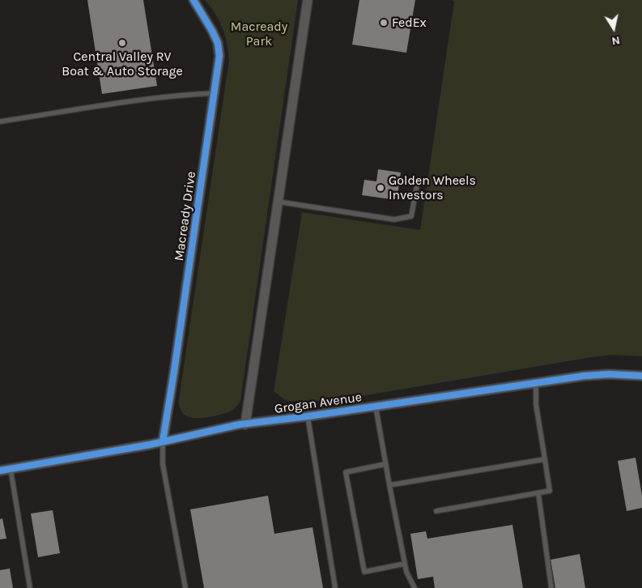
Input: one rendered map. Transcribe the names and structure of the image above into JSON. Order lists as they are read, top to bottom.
{
  "streets": {
    "street": ["Macready Drive", "Grogan Avenue"]
  },
  "crossings": [
    ["Macready Drive", "Grogan Avenue"]
  ],
  "parks": ["Macready Park"],
  "places": ["FedEx", "Central Valley RV Boat & Auto Storage", "Golden Wheels Investors"],
  "north": "bottom"
}
